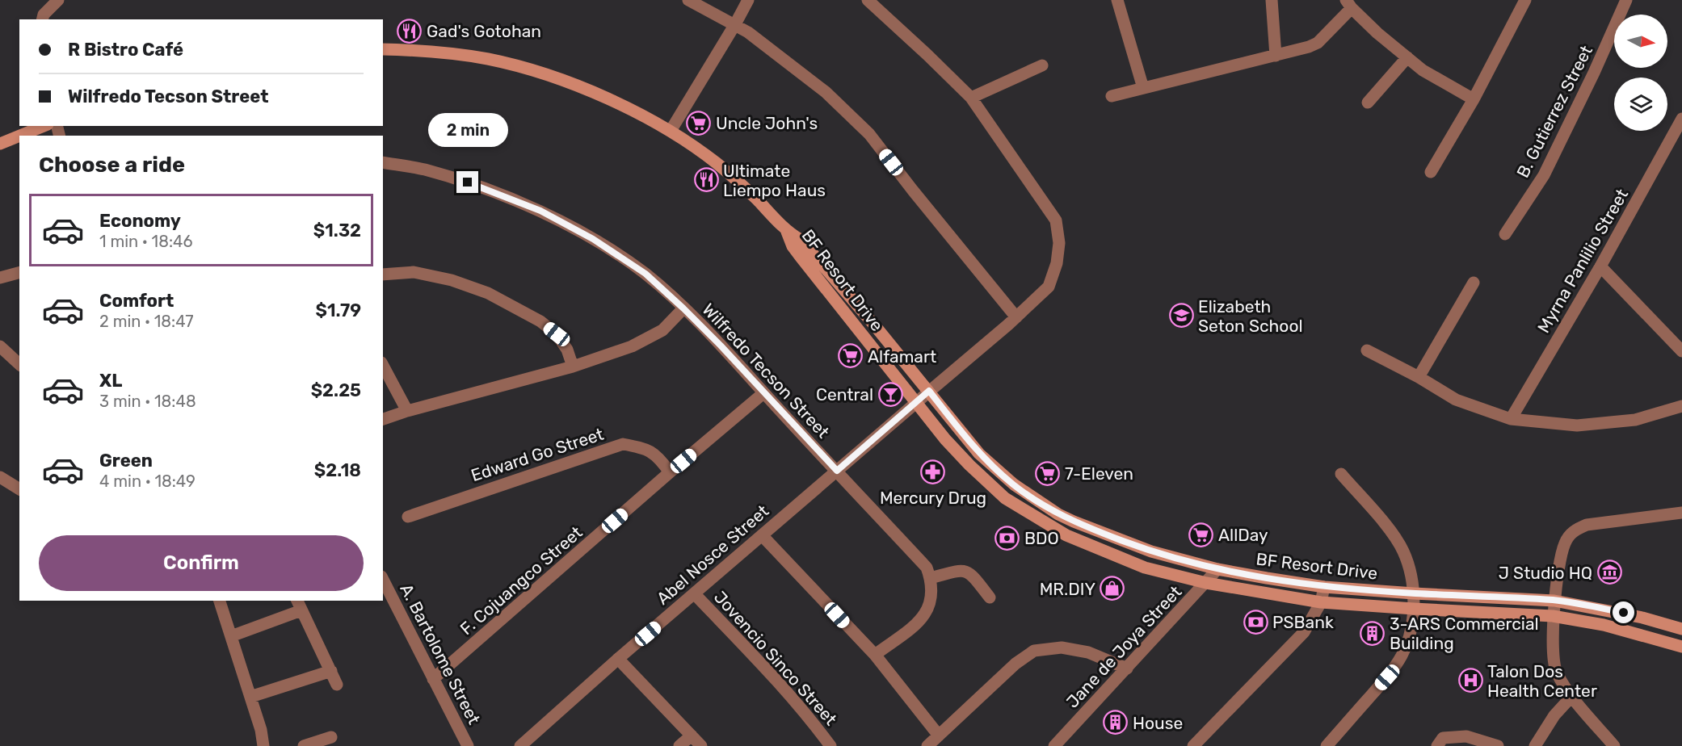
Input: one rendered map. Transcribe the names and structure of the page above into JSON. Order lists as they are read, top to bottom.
{
  "streets": {
    "main road": ["BF Resort Drive"],
    "street": [
      "B. Gutierrez Street",
      "Myrna Panlilio Street",
      "Wilfredo Tecson Street",
      "Edward Go Street",
      "Abel Nosce Street",
      "F. Cojuangco Street",
      "Jane de Joya Street",
      "A. Bartolome Street",
      "Jovencio Sinco Street"
    ]
  },
  "crossings": [
    ["BF Resort Drive", "Abel Nosce Street"],
    ["BF Resort Drive", "Jane de Joya Street"],
    ["Wilfredo Tecson Street", "Abel Nosce Street"],
    ["Wilfredo Tecson Street", "F. Cojuangco Street"],
    ["Edward Go Street", "F. Cojuangco Street"],
    ["Abel Nosce Street", "Jovencio Sinco Street"],
    ["F. Cojuangco Street", "A. Bartolome Street"]
  ],
  "places": {
    "restaurant": ["Gad's Gotohan", "Ultimate Liempo Haus"],
    "supermarket": [
      "Uncle John's",
      "Alfamart",
      "7-Eleven",
      "AllDay"
    ],
    "school or university": ["Elizabeth Seton School"],
    "bar": ["Central"],
    "pharmacy": ["Mercury Drug"],
    "bank": ["BDO", "PSBank"],
    "museum": ["J Studio HQ"],
    "shop": ["MR.DIY"],
    "building": ["3-ARS Commercial Building", "House"],
    "hospital": ["Talon Dos Health Center"]
  },
  "north": "right",
  "page": {
    "banner": ["R Bistro Café", "Wilfredo Tecson Street"],
    "bubble": "2 min",
    "heading": "Choose a ride",
    "list": [
      {
        "name": "Economy",
        "note": "1 min · 18:46",
        "value": "$1.32"
      },
      {
        "name": "Comfort",
        "note": "2 min · 18:47",
        "value": "$1.79"
      },
      {
        "name": "XL",
        "note": "3 min · 18:48",
        "value": "$2.25"
      },
      {
        "name": "Green",
        "note": "4 min · 18:49",
        "value": "$2.18"
      }
    ],
    "buttons": "Confirm"
  }
}
